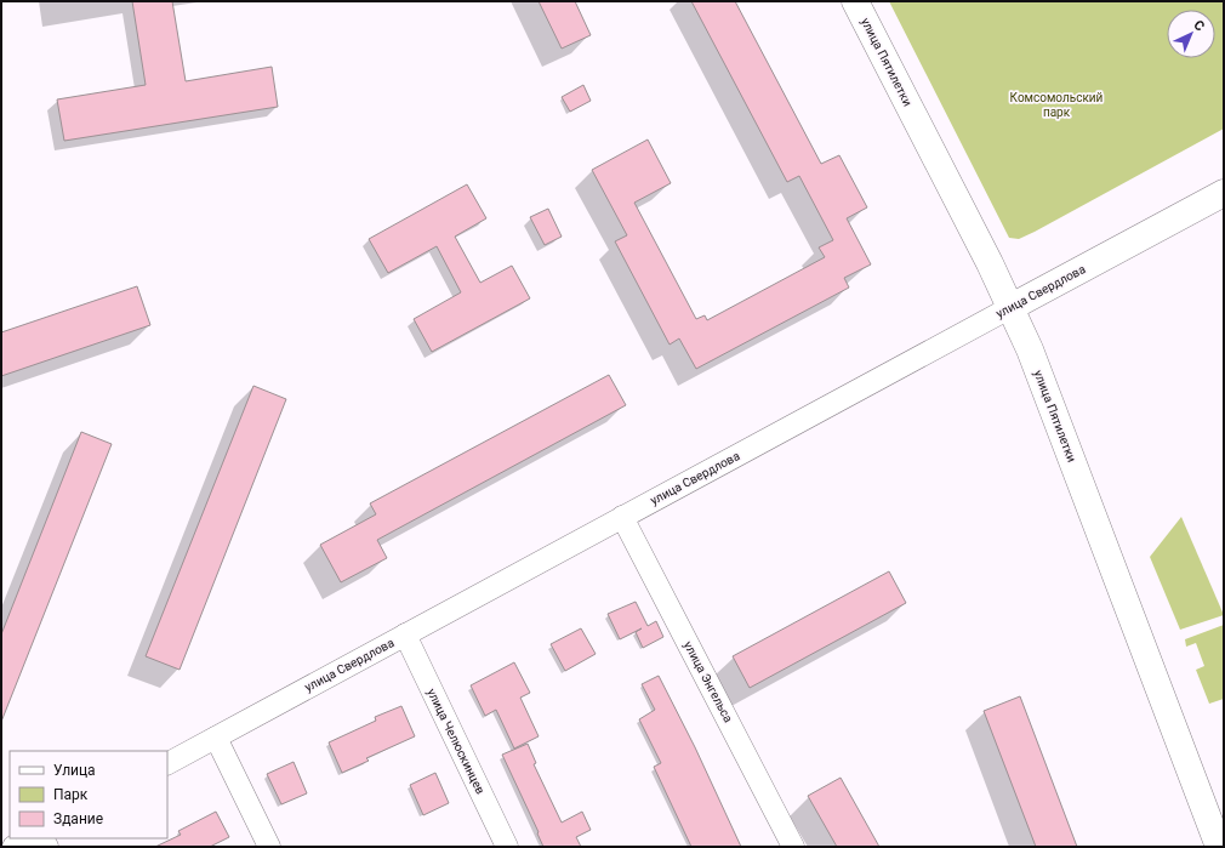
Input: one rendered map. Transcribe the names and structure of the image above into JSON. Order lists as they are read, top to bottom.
{
  "streets": {
    "main road": ["улица Пятилетки", "улица Свердлова"],
    "street": ["улица Энгельса", "улица Челюскинцев"]
  },
  "crossings": [
    ["улица Пятилетки", "улица Свердлова"],
    ["улица Свердлова", "улица Энгельса"],
    ["улица Свердлова", "улица Челюскинцев"]
  ],
  "parks": ["Комсомольский парк"],
  "legend": ["Улица", "Парк", "Здание"],
  "north": "top right"
}
